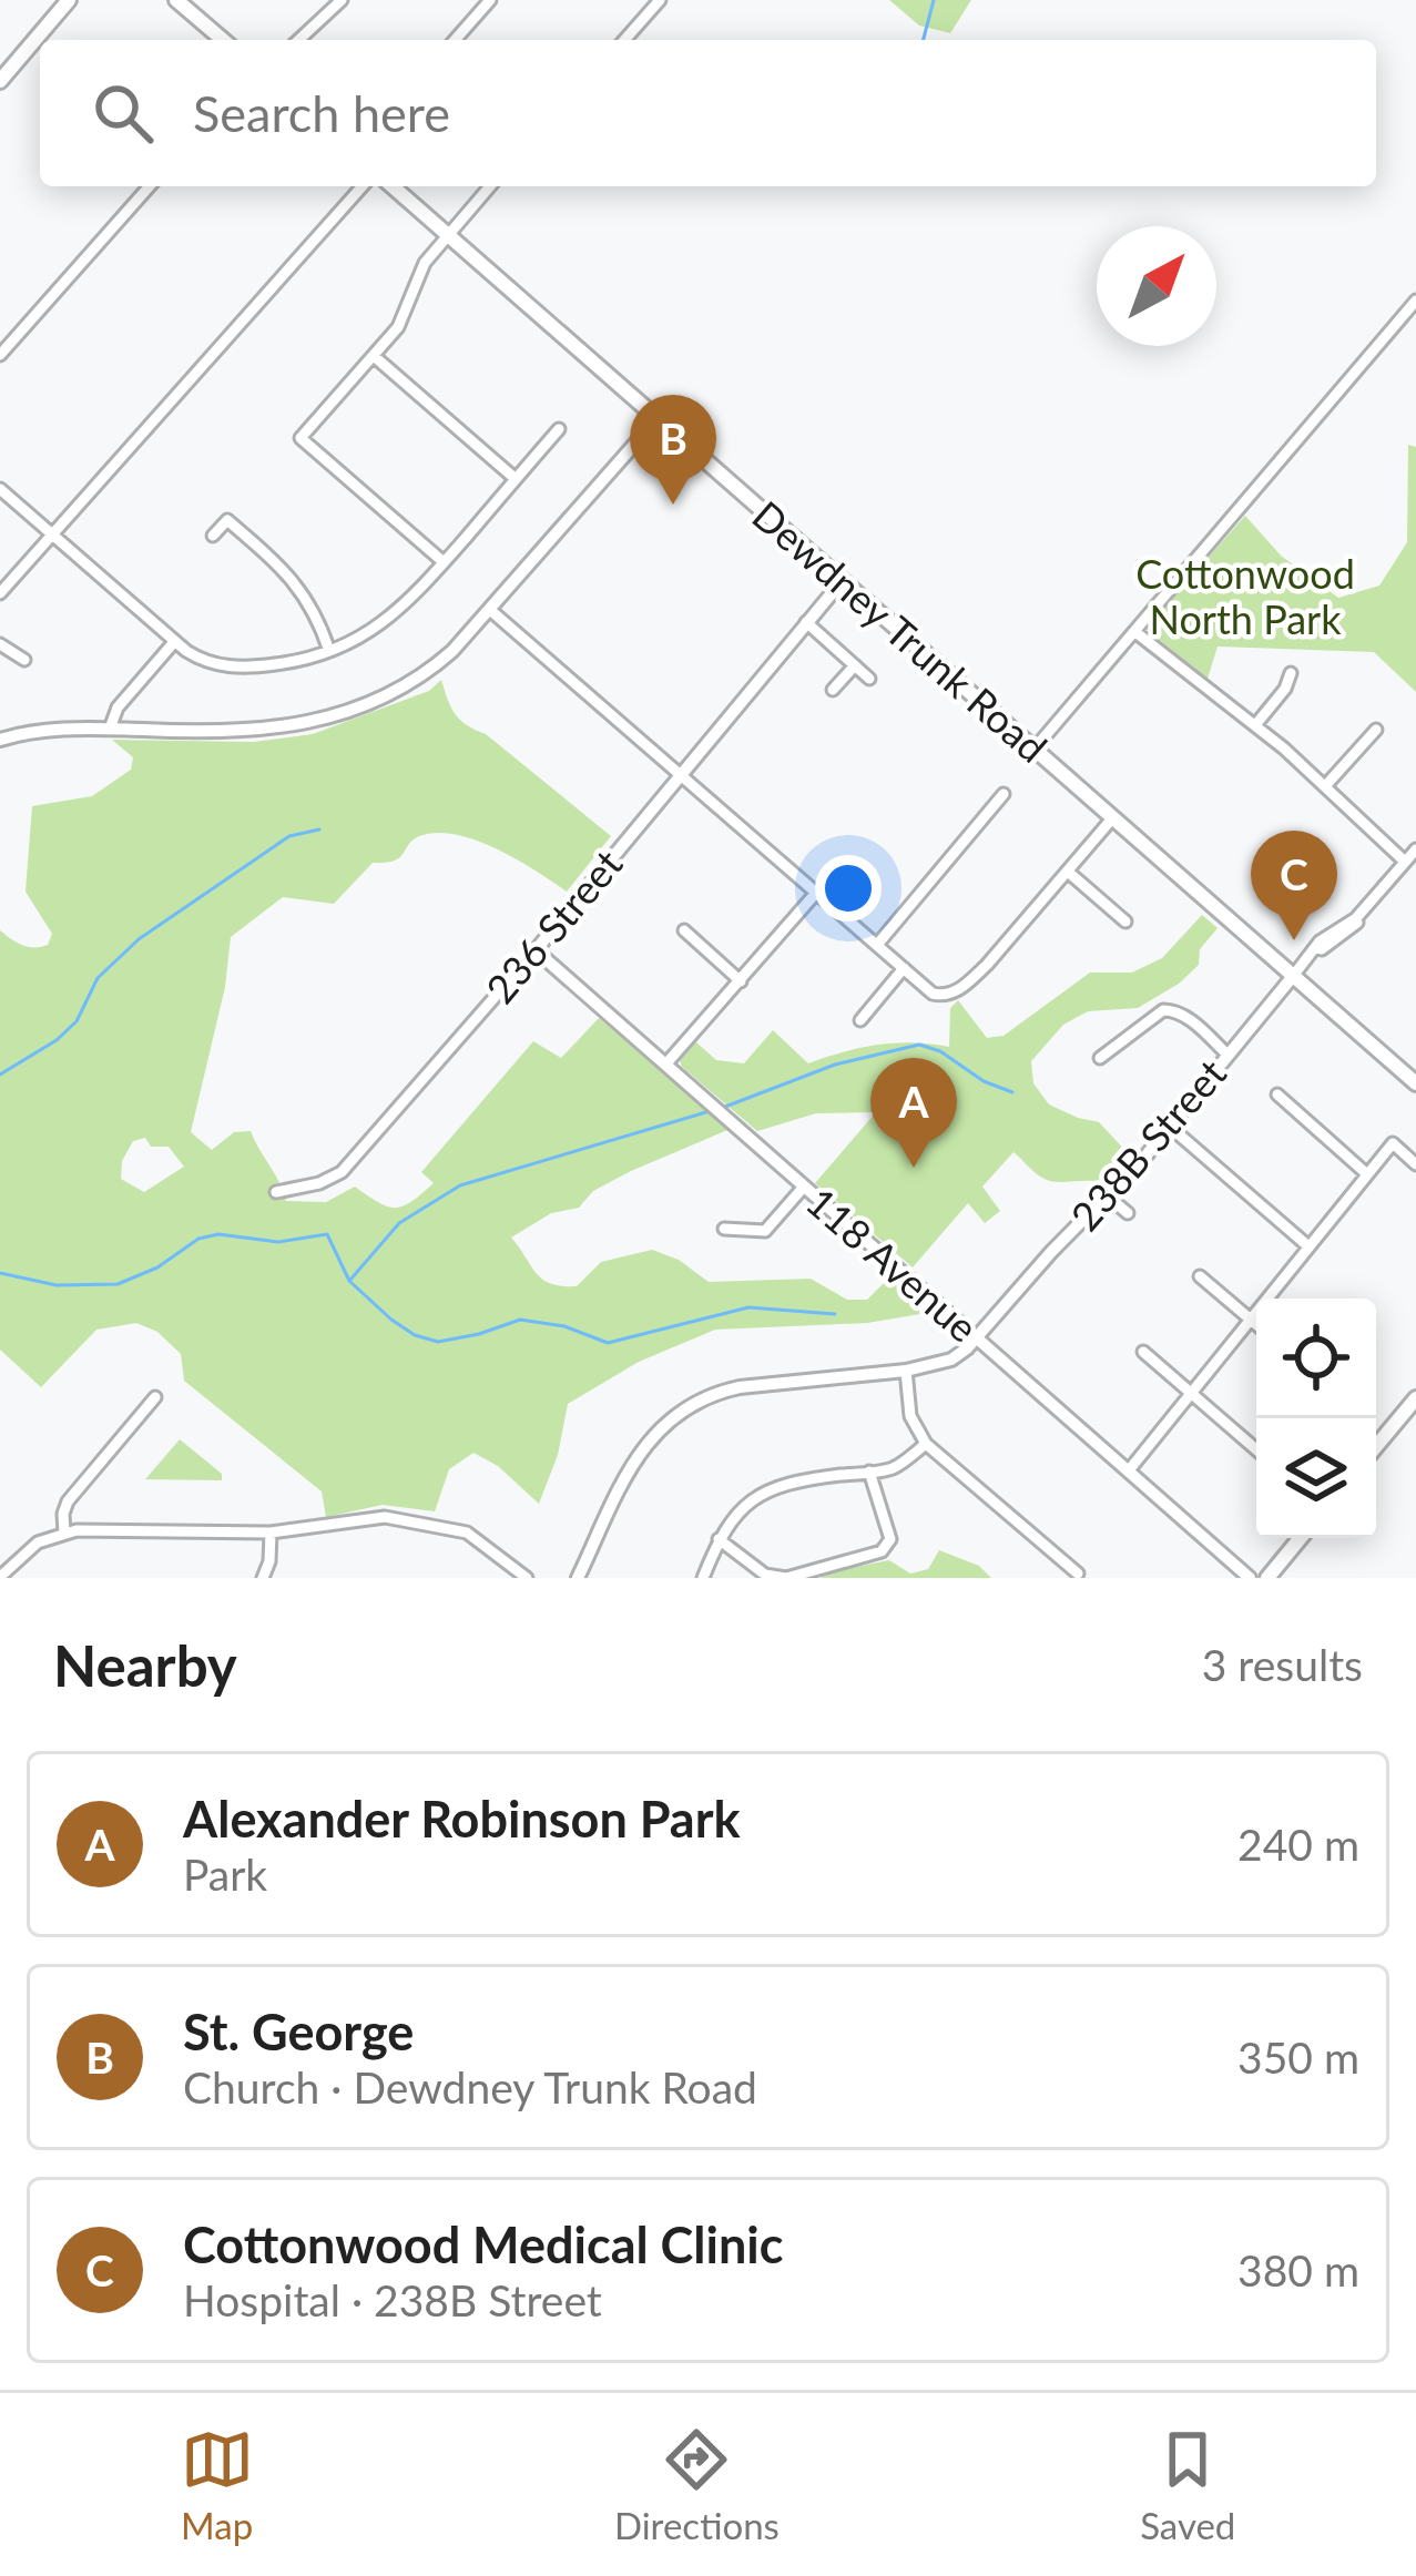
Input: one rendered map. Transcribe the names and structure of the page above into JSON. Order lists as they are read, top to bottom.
{
  "streets": {
    "main road": ["Dewdney Trunk Road"],
    "street": ["236 Street", "238B Street", "118 Avenue"]
  },
  "crossings": [
    ["Dewdney Trunk Road", "236 Street"],
    ["Dewdney Trunk Road", "238B Street"],
    ["236 Street", "118 Avenue"],
    ["238B Street", "118 Avenue"]
  ],
  "parks": ["Cottonwood North Park"],
  "north": "top right",
  "page": {
    "search": "Search here",
    "pins": ["B", "C", "A"],
    "heading": ["Nearby", "3 results"],
    "list": [
      {
        "mark": "A",
        "name": "Alexander Robinson Park",
        "note": "Park",
        "value": "240 m"
      },
      {
        "mark": "B",
        "name": "St. George",
        "note": "Church · Dewdney Trunk Road",
        "value": "350 m"
      },
      {
        "mark": "C",
        "name": "Cottonwood Medical Clinic",
        "note": "Hospital · 238B Street",
        "value": "380 m"
      }
    ],
    "nav": ["Map", "Directions", "Saved"]
  }
}
